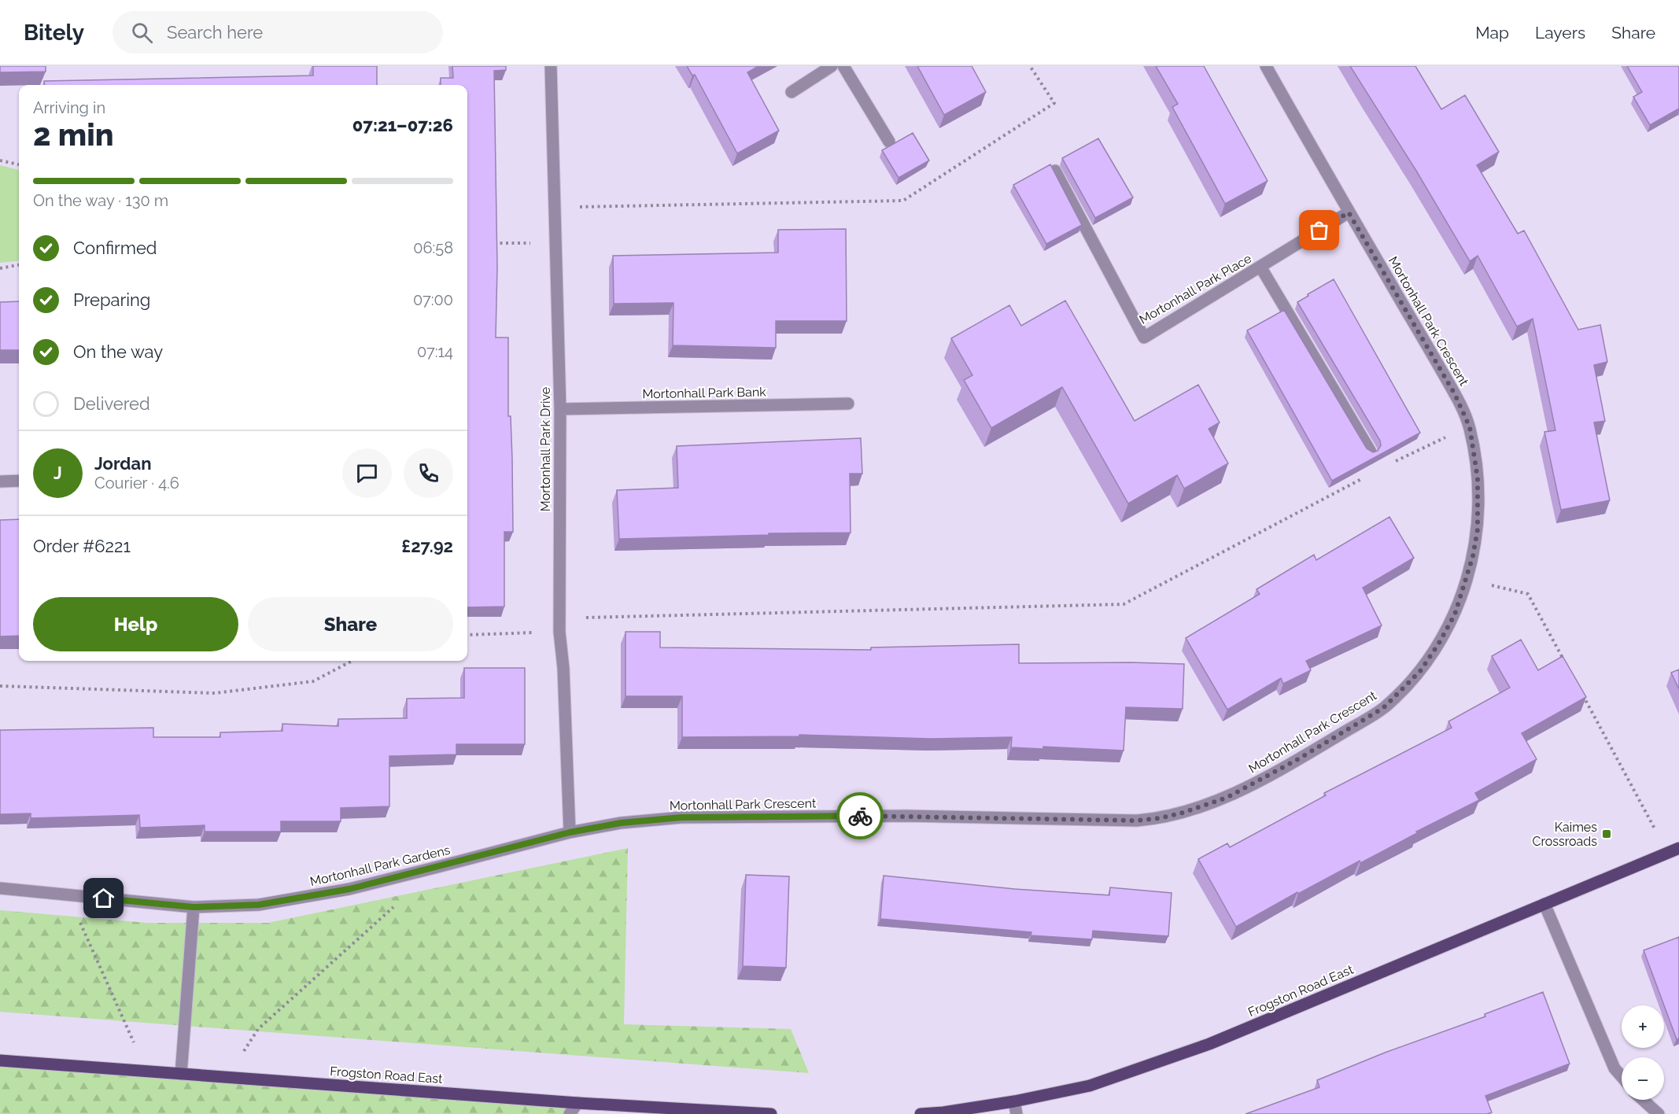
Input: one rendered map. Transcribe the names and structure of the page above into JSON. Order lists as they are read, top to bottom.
{
  "streets": {
    "main road": ["Frogston Road East"],
    "street": [
      "Mortonhall Park Place",
      "Mortonhall Park Crescent",
      "Mortonhall Park Bank",
      "Mortonhall Park Drive",
      "Mortonhall Park Gardens"
    ]
  },
  "crossings": [
    ["Mortonhall Park Place", "Mortonhall Park Crescent"],
    ["Mortonhall Park Crescent", "Mortonhall Park Drive"],
    ["Mortonhall Park Crescent", "Mortonhall Park Gardens"],
    ["Mortonhall Park Bank", "Mortonhall Park Drive"],
    ["Mortonhall Park Drive", "Mortonhall Park Gardens"]
  ],
  "places": {
    "transit": ["Kaimes Crossroads"]
  },
  "page": {
    "header": "Bitely",
    "search": "Search here",
    "nav": ["Map", "Layers", "Share"],
    "heading": ["2 min", "Arriving in", "07:21–07:26"],
    "panel": [
      "Jordan",
      "Courier · 4.6",
      "Order #6221",
      "£27.92"
    ],
    "bar": "On the way · 130 m",
    "list": [
      ["Confirmed", "06:58"],
      ["Preparing", "07:00"],
      ["On the way", "07:14"],
      "Delivered"
    ],
    "round": "J",
    "buttons": ["Help", "Share"],
    "map_buttons": ["+", "−"]
  }
}
